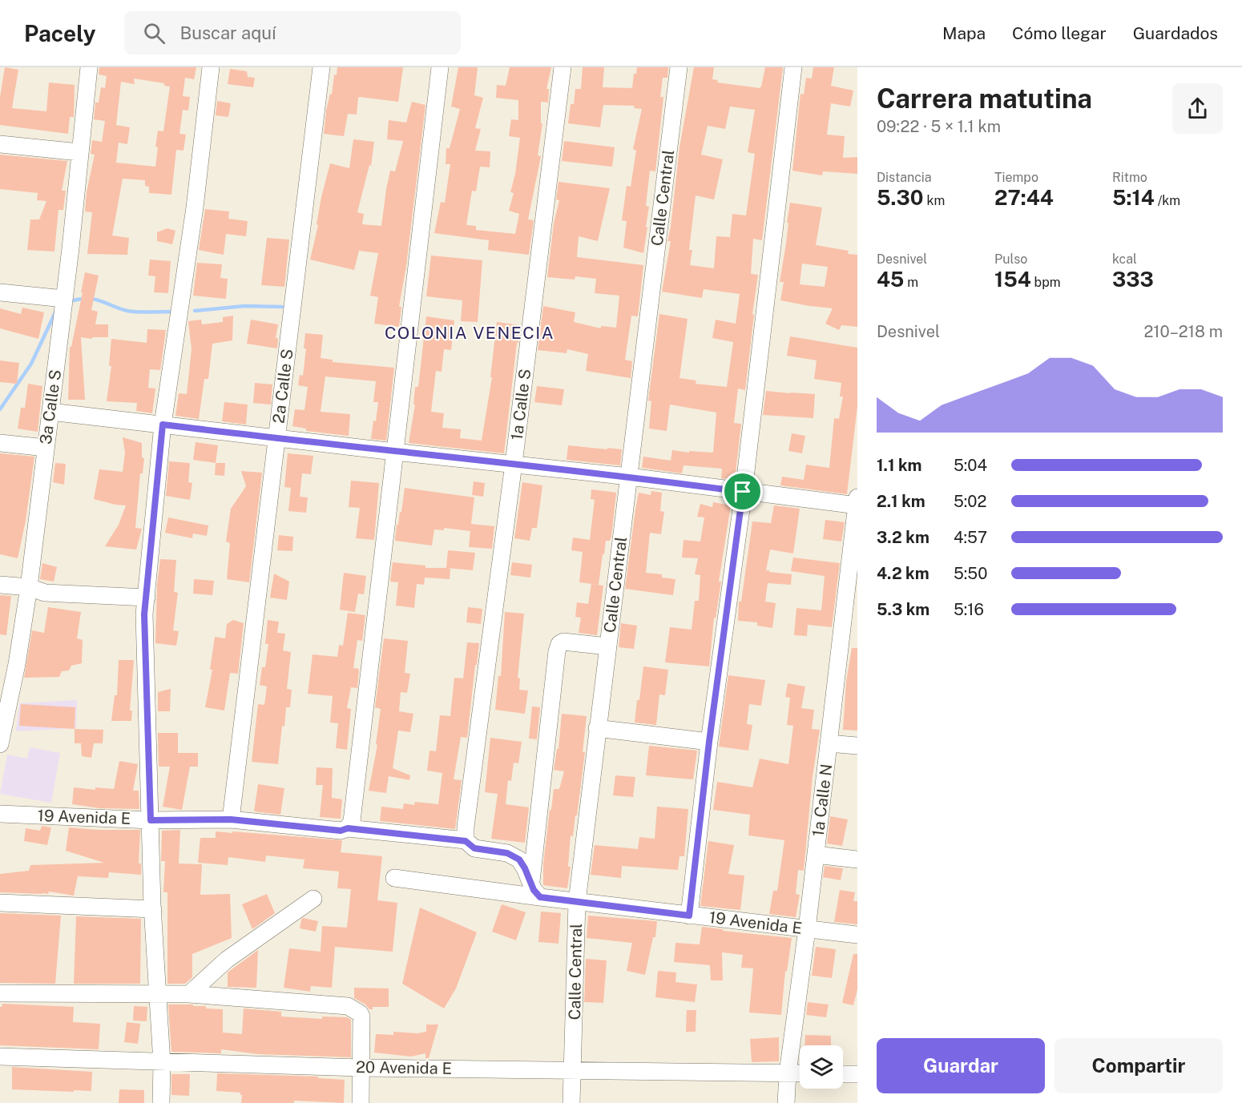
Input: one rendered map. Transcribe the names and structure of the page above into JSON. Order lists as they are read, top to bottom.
{
  "streets": {
    "street": [
      "Calle Central",
      "2a Calle S",
      "1a Calle S",
      "3a Calle S",
      "1a Calle N",
      "19 Avenida E",
      "20 Avenida E"
    ]
  },
  "crossings": [
    ["Calle Central", "19 Avenida E"],
    ["Calle Central", "20 Avenida E"],
    ["2a Calle S", "19 Avenida E"],
    ["1a Calle S", "19 Avenida E"],
    ["1a Calle N", "19 Avenida E"],
    ["1a Calle N", "20 Avenida E"]
  ],
  "districts": ["COLONIA VENECIA"],
  "page": {
    "header": "Pacely",
    "search": "Buscar aquí",
    "nav": ["Mapa", "Cómo llegar", "Guardados"],
    "heading": ["Carrera matutina", "09:22 · 5 × 1.1 km"],
    "stats": [
      ["Distancia", "5.30 km"],
      ["Tiempo", "27:44"],
      ["Ritmo", "5:14 /km"],
      ["Desnivel", "45 m"],
      ["Pulso", "154 bpm"],
      ["kcal", "333"]
    ],
    "chart": ["Desnivel", "210–218 m"],
    "list": [
      {
        "name": "1.1 km",
        "note": "5:04"
      },
      {
        "name": "2.1 km",
        "note": "5:02"
      },
      {
        "name": "3.2 km",
        "note": "4:57"
      },
      {
        "name": "4.2 km",
        "note": "5:50"
      },
      {
        "name": "5.3 km",
        "note": "5:16"
      }
    ],
    "buttons": ["Guardar", "Compartir"]
  }
}
